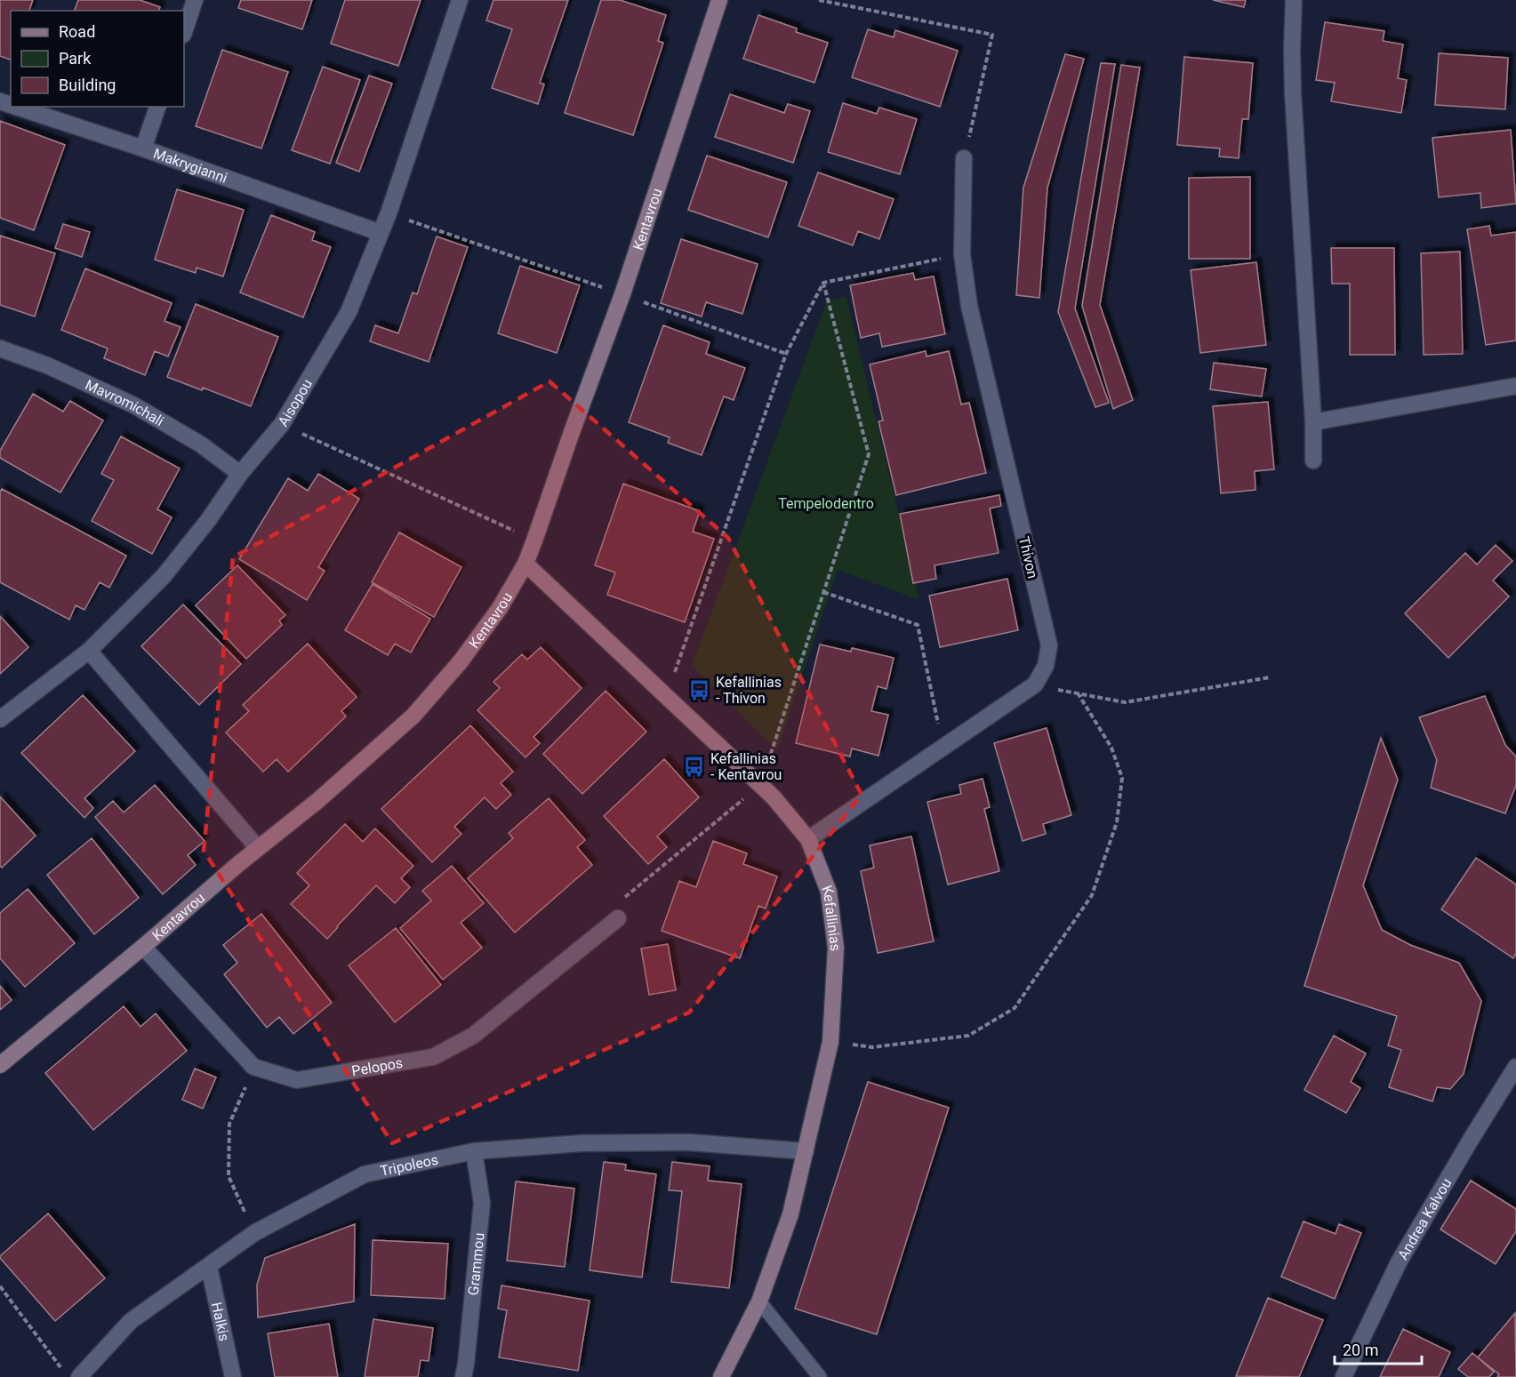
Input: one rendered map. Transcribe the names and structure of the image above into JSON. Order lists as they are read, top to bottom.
{
  "streets": {
    "street": [
      "Makrygianni",
      "Kentavrou",
      "Aisopou",
      "Mavromichali",
      "Thivon",
      "Kefallinias",
      "Pelopos",
      "Tripoleos",
      "Andrea Kalvou",
      "Grammou",
      "Halkis"
    ]
  },
  "crossings": [
    ["Makrygianni", "Aisopou"],
    ["Kentavrou", "Kefallinias"],
    ["Aisopou", "Mavromichali"],
    ["Thivon", "Kefallinias"],
    ["Kefallinias", "Tripoleos"],
    ["Tripoleos", "Grammou"],
    ["Tripoleos", "Halkis"]
  ],
  "parks": ["Tempelodentro"],
  "places": {
    "bus stop": ["Kefallinias - Thivon", "Kefallinias - Kentavrou"]
  },
  "legend": ["Road", "Park", "Building"],
  "scale_bar": "20 m"
}
